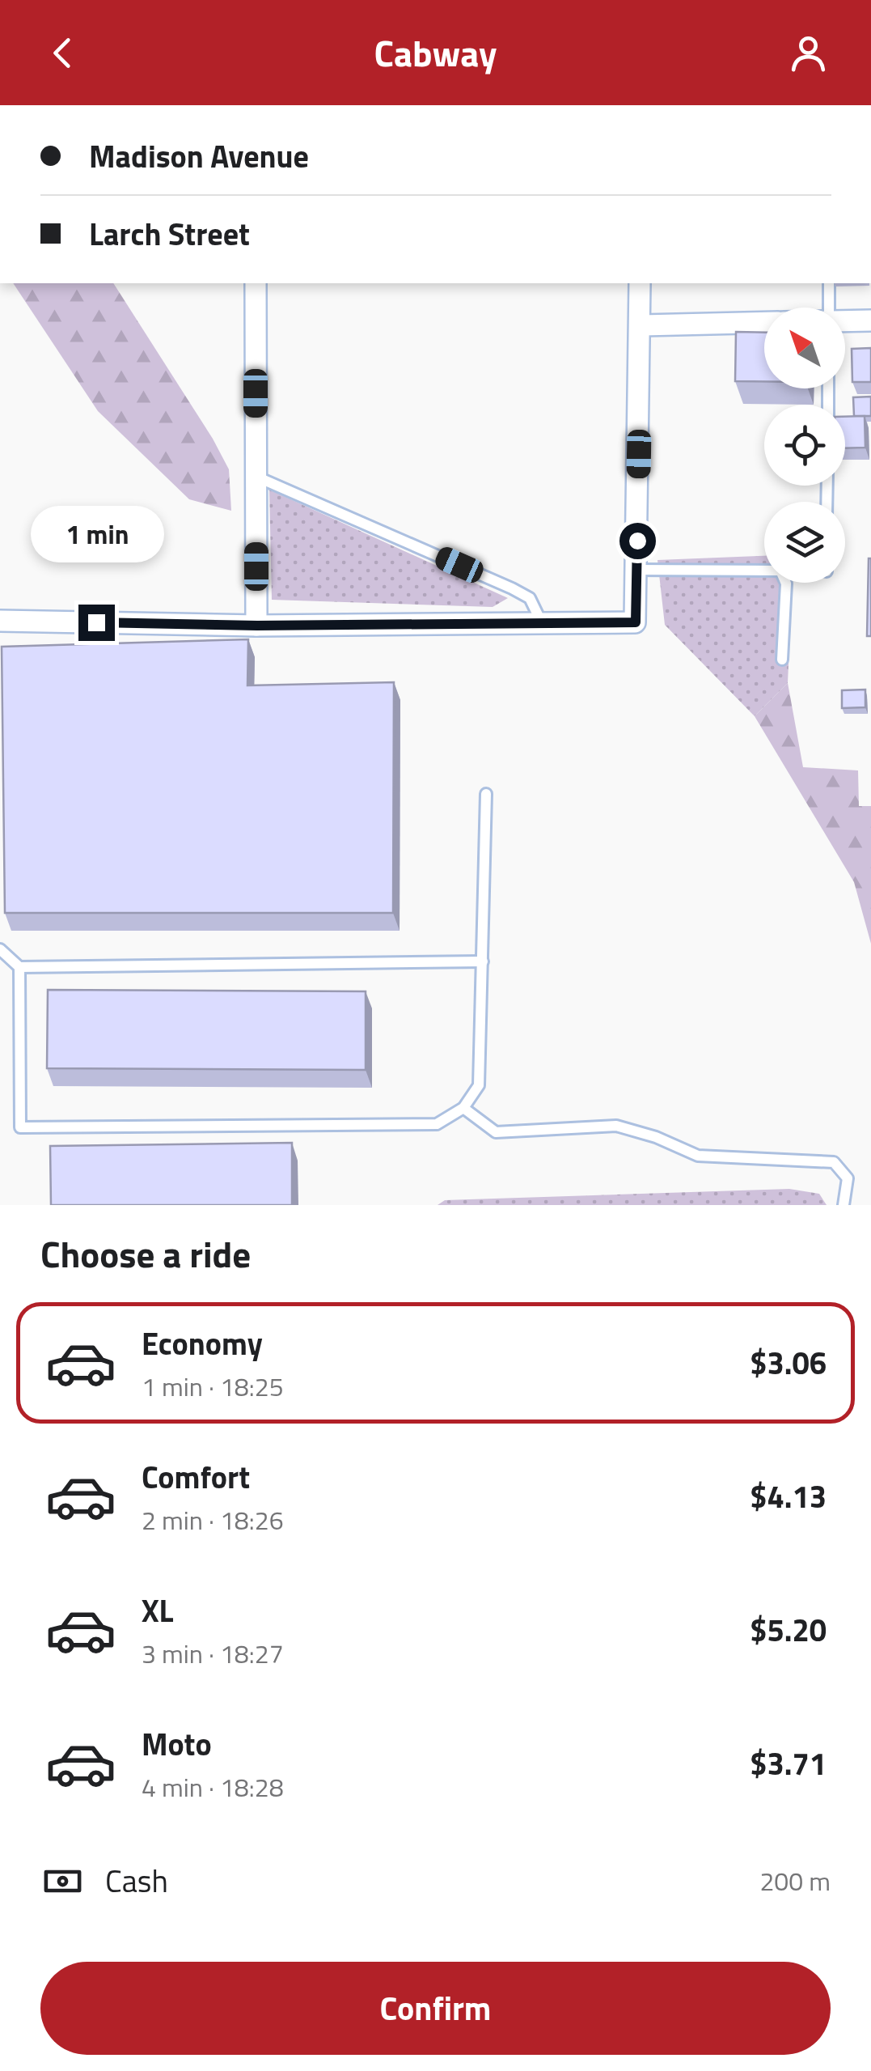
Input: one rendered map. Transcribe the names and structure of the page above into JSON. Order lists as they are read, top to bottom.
{
  "north": "top left",
  "page": {
    "header": "Cabway",
    "banner": ["Madison Avenue", "Larch Street"],
    "bubble": "1 min",
    "heading": "Choose a ride",
    "list": [
      {
        "name": "Economy",
        "note": "1 min · 18:25",
        "value": "$3.06"
      },
      {
        "name": "Comfort",
        "note": "2 min · 18:26",
        "value": "$4.13"
      },
      {
        "name": "XL",
        "note": "3 min · 18:27",
        "value": "$5.20"
      },
      {
        "name": "Moto",
        "note": "4 min · 18:28",
        "value": "$3.71"
      }
    ],
    "pay": ["Cash", "200 m"],
    "buttons": "Confirm"
  }
}
